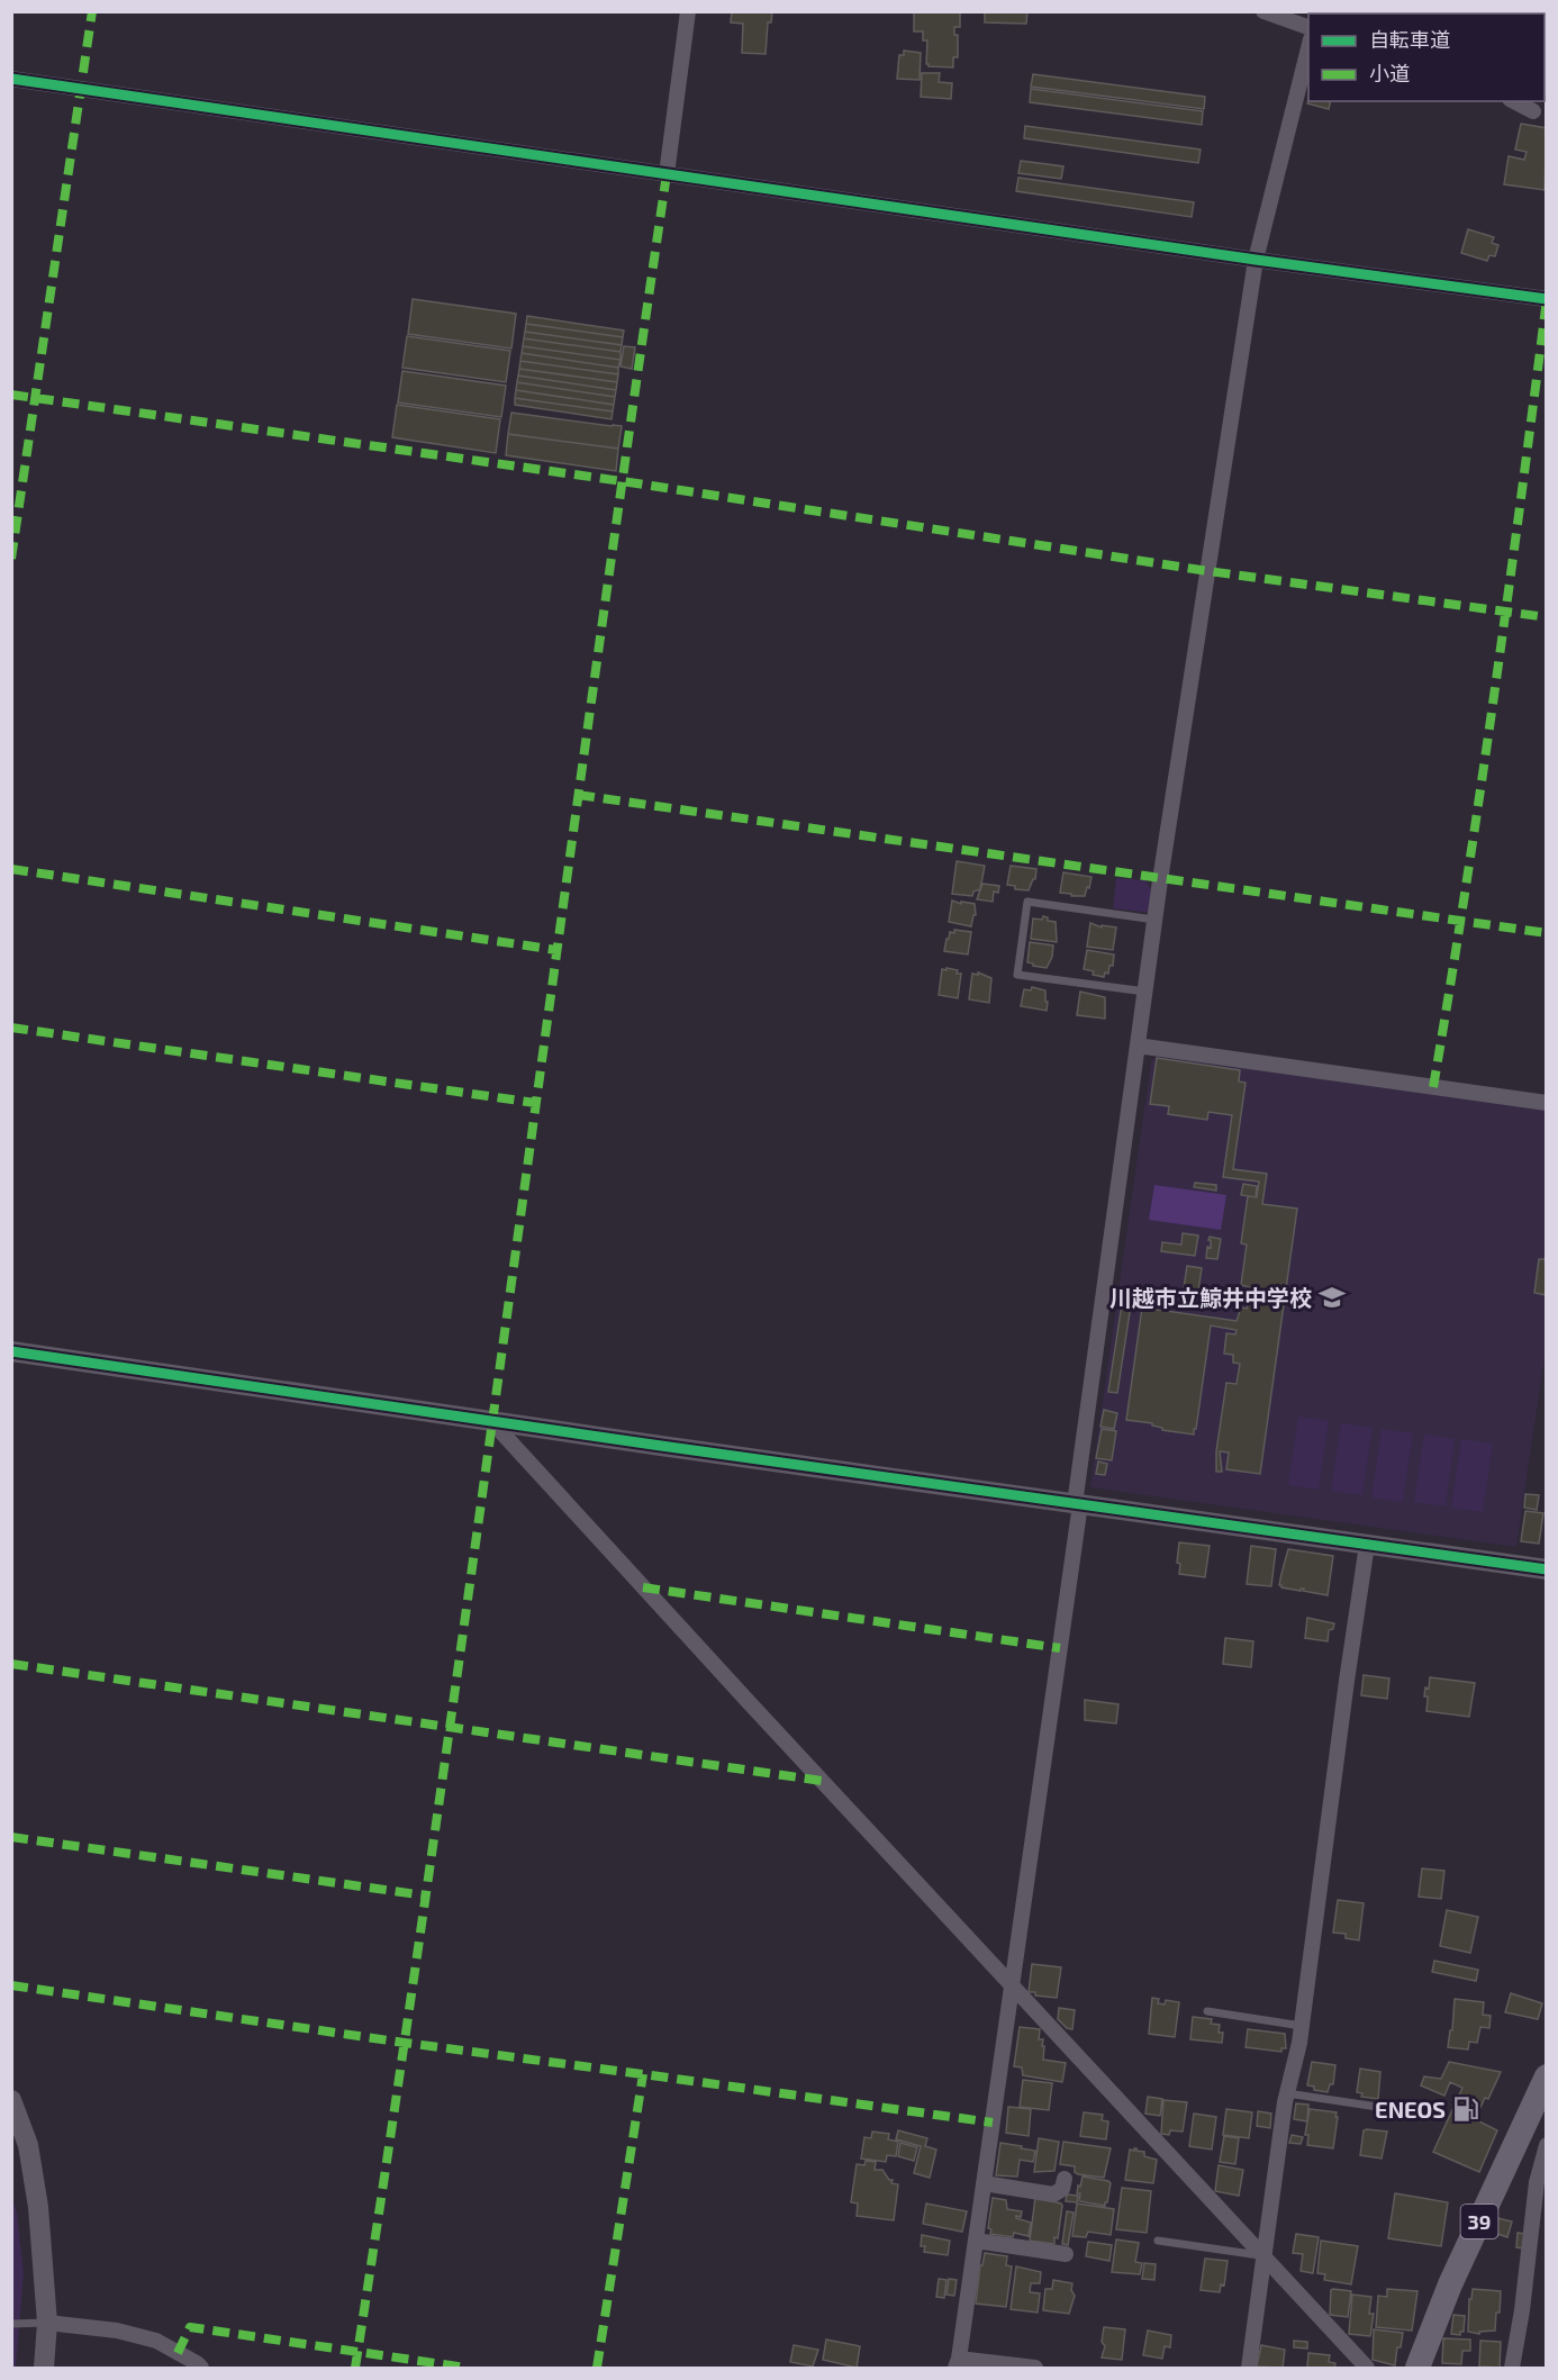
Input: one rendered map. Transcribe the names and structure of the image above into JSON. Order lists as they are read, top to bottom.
{
  "streets": {
    "main road": ["39"]
  },
  "places": {
    "school or university": ["川越市立鯨井中学校"],
    "fuel station": ["ENEOS"]
  },
  "legend": ["自転車道", "小道"]
}
